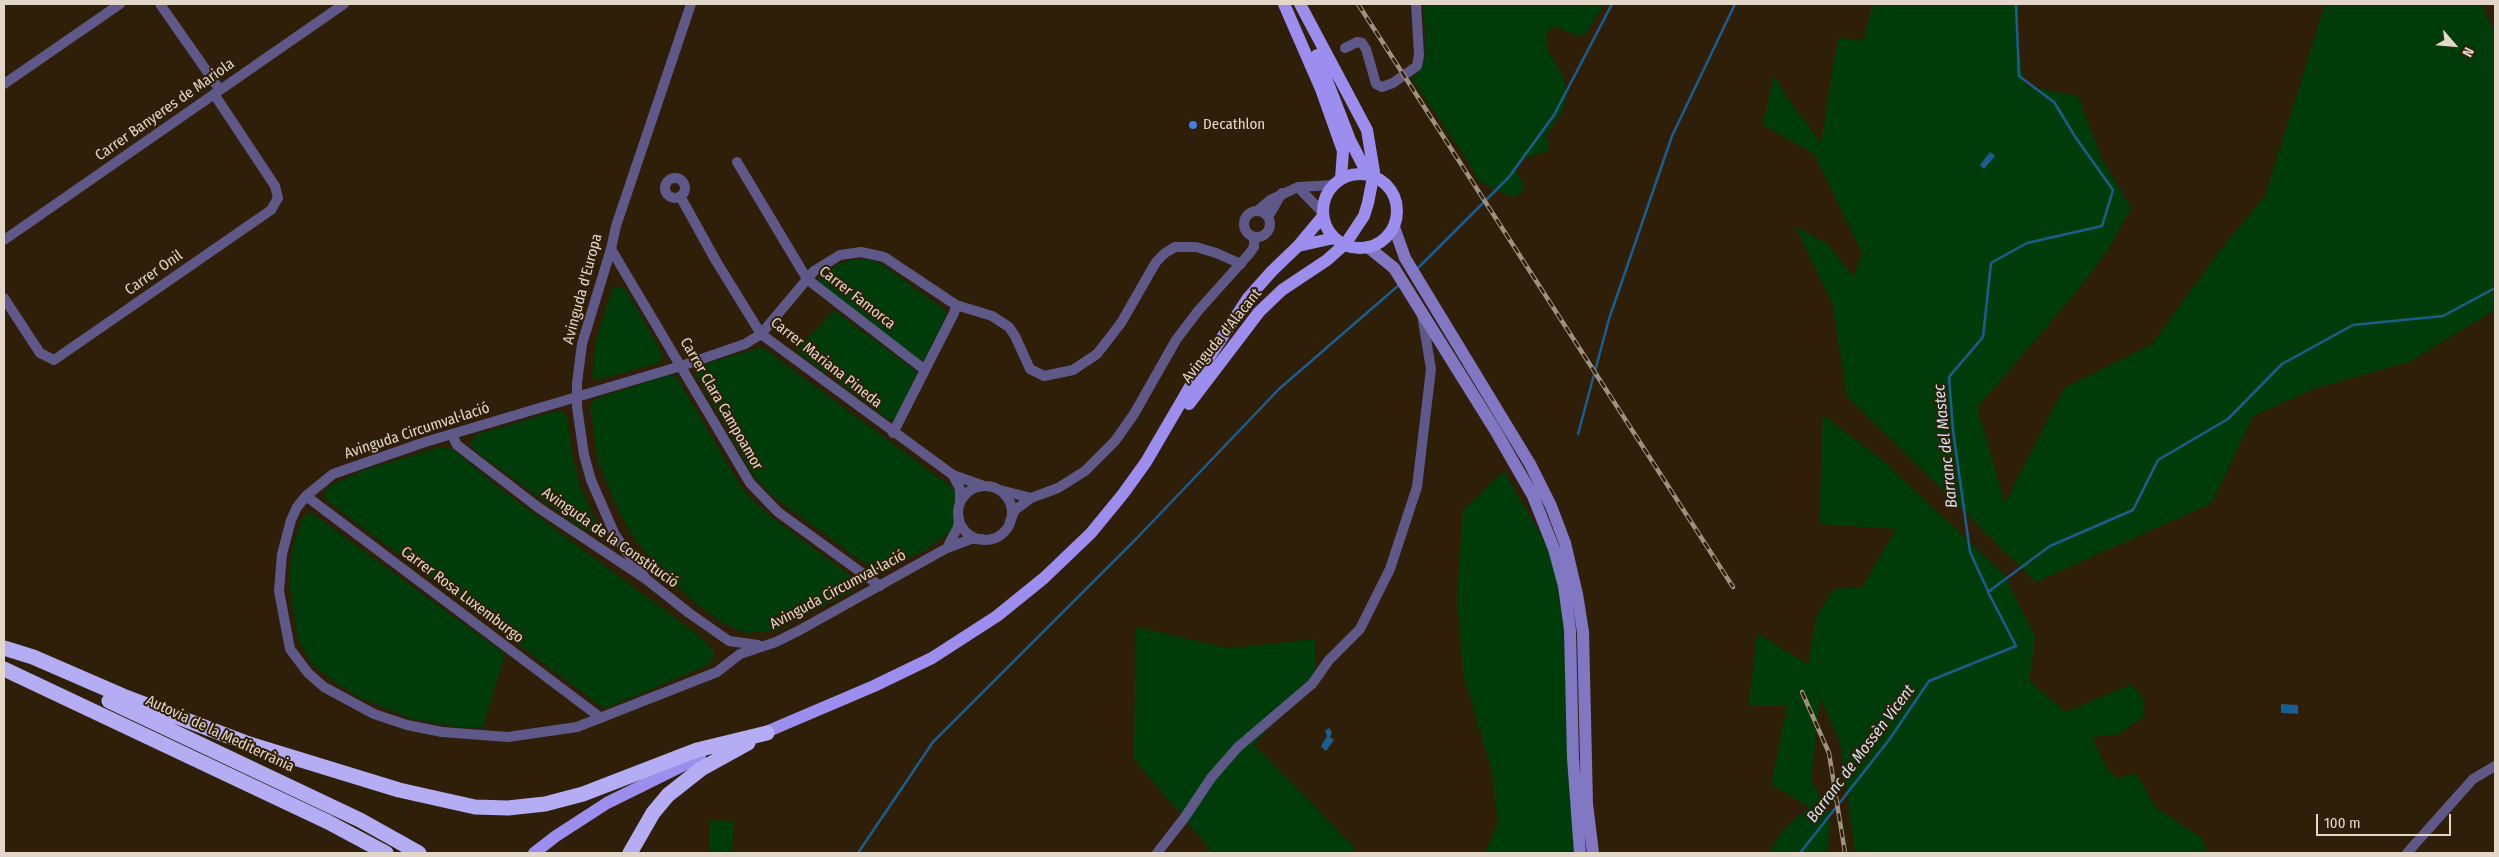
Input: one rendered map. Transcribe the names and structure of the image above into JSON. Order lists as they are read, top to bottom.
{
  "streets": {
    "highway": ["Autovia de la Mediterrània"],
    "main road": ["Avinguda d'Alacant"],
    "street": [
      "Carrer Banyeres de Mariola",
      "Carrer Onil",
      "Avinguda d'Europa",
      "Carrer Famorca",
      "Carrer Mariana Pineda",
      "Carrer Clara Campoamor",
      "Avinguda Circumval·lació",
      "Avinguda de la Constitució",
      "Carrer Rosa Luxemburgo"
    ]
  },
  "crossings": [
    ["Carrer Banyeres de Mariola", "Carrer Onil"],
    ["Avinguda d'Europa", "Carrer Clara Campoamor"],
    ["Avinguda d'Europa", "Avinguda Circumval·lació"],
    ["Avinguda d'Europa", "Avinguda de la Constitució"],
    ["Carrer Famorca", "Avinguda Circumval·lació"],
    ["Carrer Mariana Pineda", "Avinguda Circumval·lació"],
    ["Carrer Clara Campoamor", "Avinguda Circumval·lació"],
    ["Avinguda Circumval·lació", "Avinguda de la Constitució"],
    ["Avinguda Circumval·lació", "Carrer Rosa Luxemburgo"]
  ],
  "water": ["Barranc del Mastec", "Barranc de Mossèn Vicent"],
  "places": ["Decathlon"],
  "scale_bar": "100 m",
  "north": "bottom right"
}
